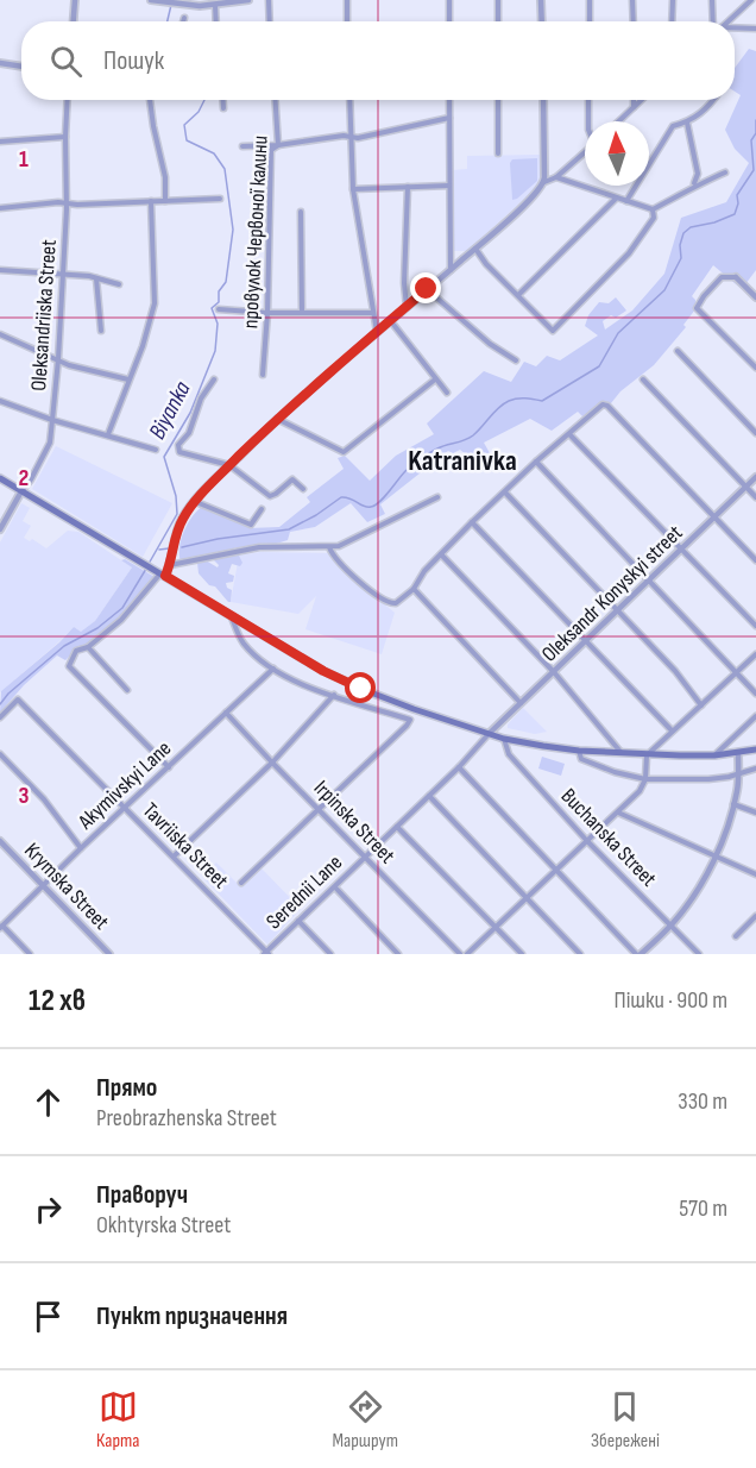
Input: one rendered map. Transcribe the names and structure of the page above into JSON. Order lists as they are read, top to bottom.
{
  "streets": {
    "street": [
      "провулок Червоної калини",
      "Oleksandriiska Street",
      "Oleksandr Konyskyi street",
      "Akymivskyi Lane",
      "Irpinska Street",
      "Buchanska Street",
      "Tavriiska Street",
      "Krymska Street",
      "Serednii Lane"
    ]
  },
  "crossings": [
    ["Oleksandr Konyskyi street", "Serednii Lane"],
    ["Akymivskyi Lane", "Irpinska Street"],
    ["Akymivskyi Lane", "Tavriiska Street"],
    ["Akymivskyi Lane", "Krymska Street"],
    ["Irpinska Street", "Serednii Lane"],
    ["Tavriiska Street", "Serednii Lane"]
  ],
  "districts": ["Katranivka"],
  "water": ["Biyanka"],
  "north": "top",
  "page": {
    "search": "Пошук",
    "heading": ["12 хв", "Пішки · 900 m"],
    "list": [
      ["Прямо", "Preobrazhenska Street", "330 m"],
      ["Праворуч", "Okhtyrska Street", "570 m"],
      "Пункт призначення"
    ],
    "nav": ["Карта", "Маршрут", "Збережені"]
  },
  "grid": {
    "rows": ["1", "2", "3"]
  }
}
